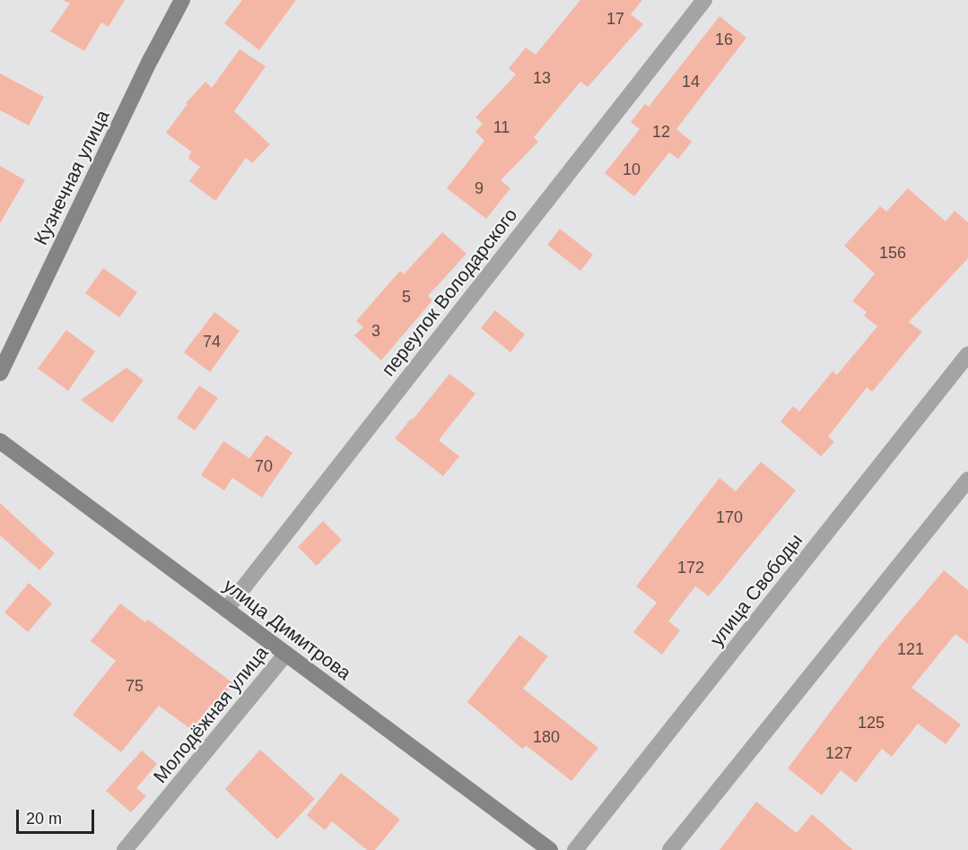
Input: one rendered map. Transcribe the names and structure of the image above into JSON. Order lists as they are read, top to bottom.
{
  "streets": {
    "main road": ["Кузнечная улица", "улица Димитрова"],
    "street": ["переулок Володарского", "улица Свободы", "Молодёжная улица"]
  },
  "crossings": [
    ["переулок Володарского", "улица Димитрова"],
    ["улица Димитрова", "Молодёжная улица"]
  ],
  "house_numbers": [
    "17",
    "16",
    "13",
    "14",
    "11",
    "12",
    "10",
    "9",
    "156",
    "5",
    "3",
    "74",
    "70",
    "170",
    "172",
    "121",
    "75",
    "125",
    "180",
    "127"
  ],
  "scale_bar": "20 m"
}
